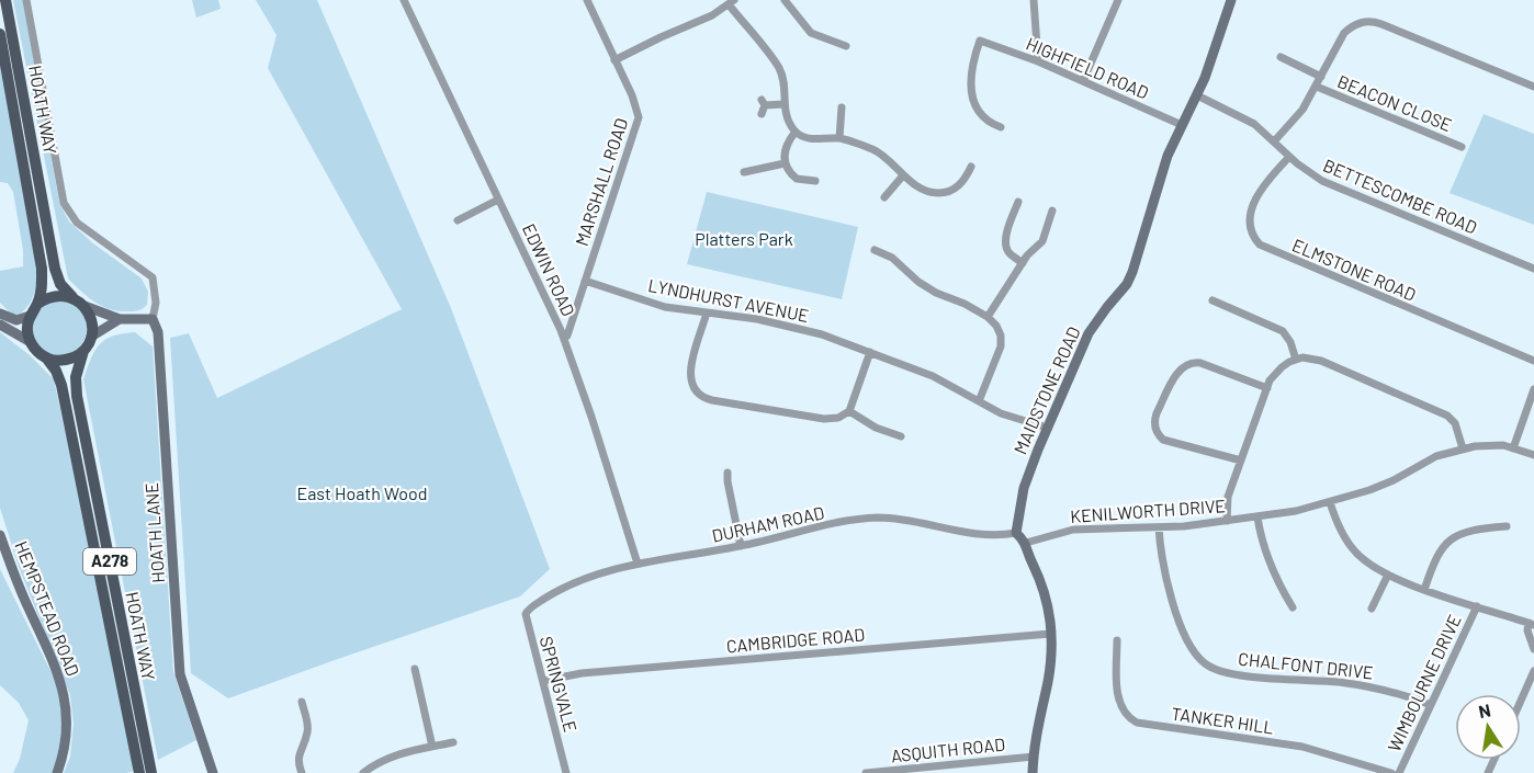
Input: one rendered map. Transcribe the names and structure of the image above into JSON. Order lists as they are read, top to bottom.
{
  "streets": {
    "main road": ["HOATH WAY", "A278"],
    "street": [
      "HIGHFIELD ROAD",
      "BEACON CLOSE",
      "MARSHALL ROAD",
      "BETTESCOMBE ROAD",
      "EDWIN ROAD",
      "ELMSTONE ROAD",
      "LYNDHURST AVENUE",
      "MAIDSTONE ROAD",
      "KENILWORTH DRIVE",
      "DURHAM ROAD",
      "HOATH LANE",
      "HEMPSTEAD ROAD",
      "CAMBRIDGE ROAD",
      "CHALFONT DRIVE",
      "WIMBOURNE DRIVE",
      "SPRINGVALE",
      "TANKER HILL",
      "ASQUITH ROAD"
    ]
  },
  "crossings": [
    ["HIGHFIELD ROAD", "MAIDSTONE ROAD"],
    ["MARSHALL ROAD", "EDWIN ROAD"],
    ["MARSHALL ROAD", "LYNDHURST AVENUE"],
    ["BETTESCOMBE ROAD", "ELMSTONE ROAD"],
    ["BETTESCOMBE ROAD", "MAIDSTONE ROAD"],
    ["EDWIN ROAD", "DURHAM ROAD"],
    ["LYNDHURST AVENUE", "MAIDSTONE ROAD"],
    ["MAIDSTONE ROAD", "DURHAM ROAD"],
    ["KENILWORTH DRIVE", "CHALFONT DRIVE"],
    ["DURHAM ROAD", "SPRINGVALE"],
    ["CAMBRIDGE ROAD", "SPRINGVALE"],
    ["CHALFONT DRIVE", "WIMBOURNE DRIVE"]
  ],
  "parks": ["Platters Park", "East Hoath Wood"],
  "north": "top"
}
